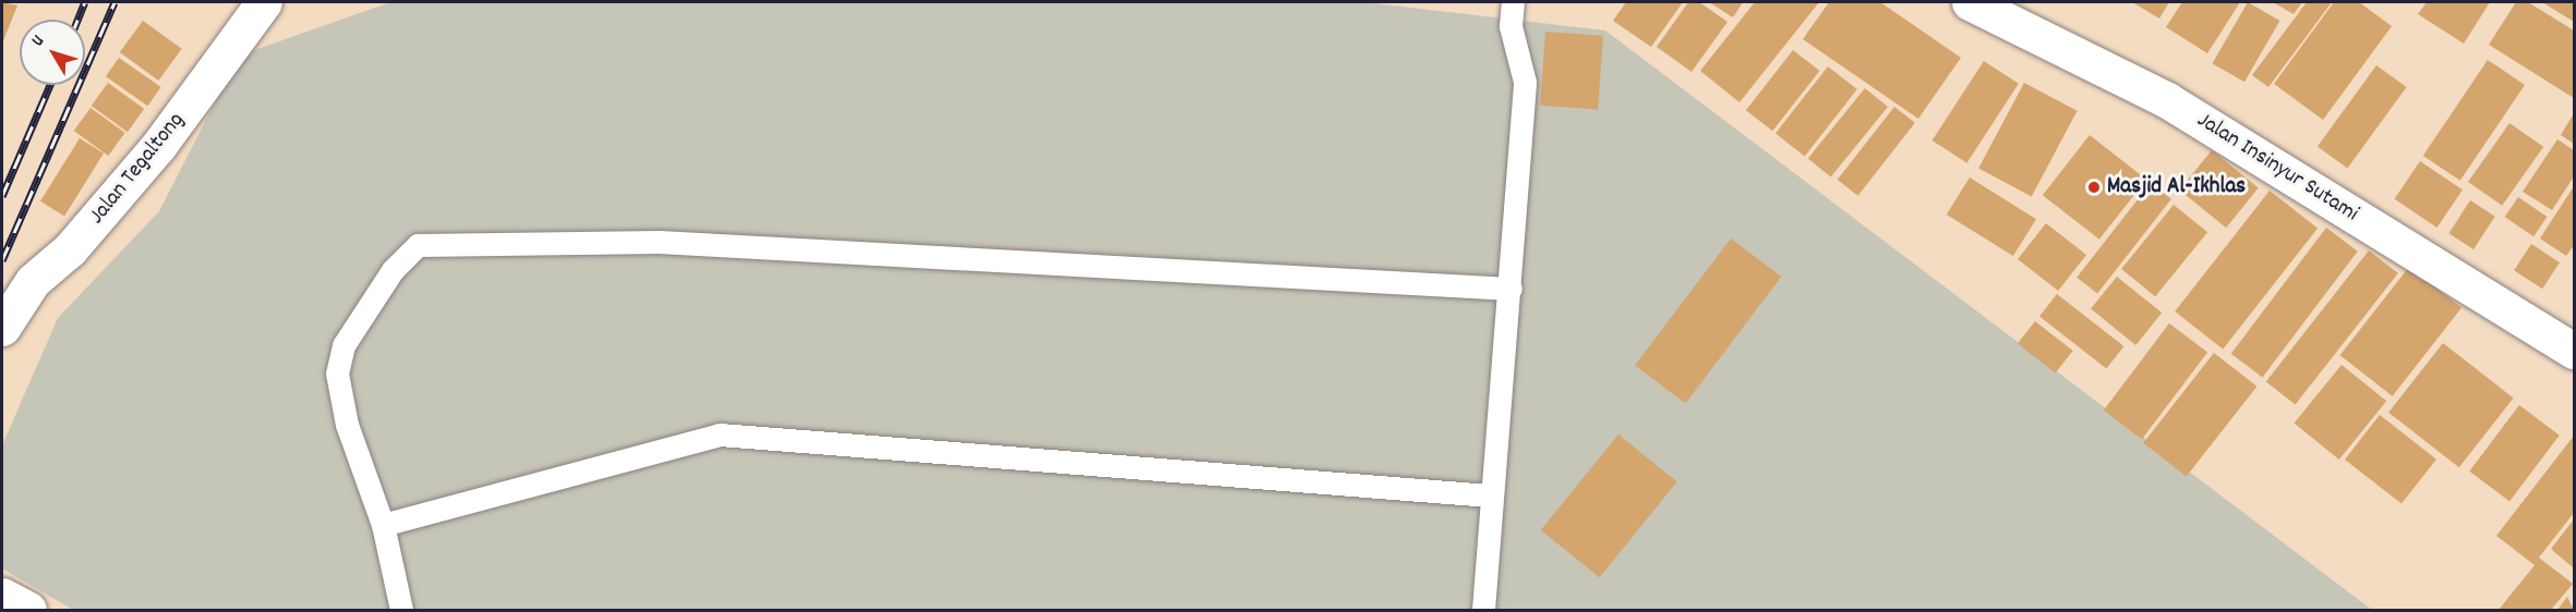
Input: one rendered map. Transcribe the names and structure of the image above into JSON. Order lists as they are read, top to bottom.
{
  "streets": {
    "street": ["Jalan Insinyur Sutami", "Jalan Tegaltong"]
  },
  "places": ["Masjid Al-Ikhlas"],
  "north": "top left"
}
